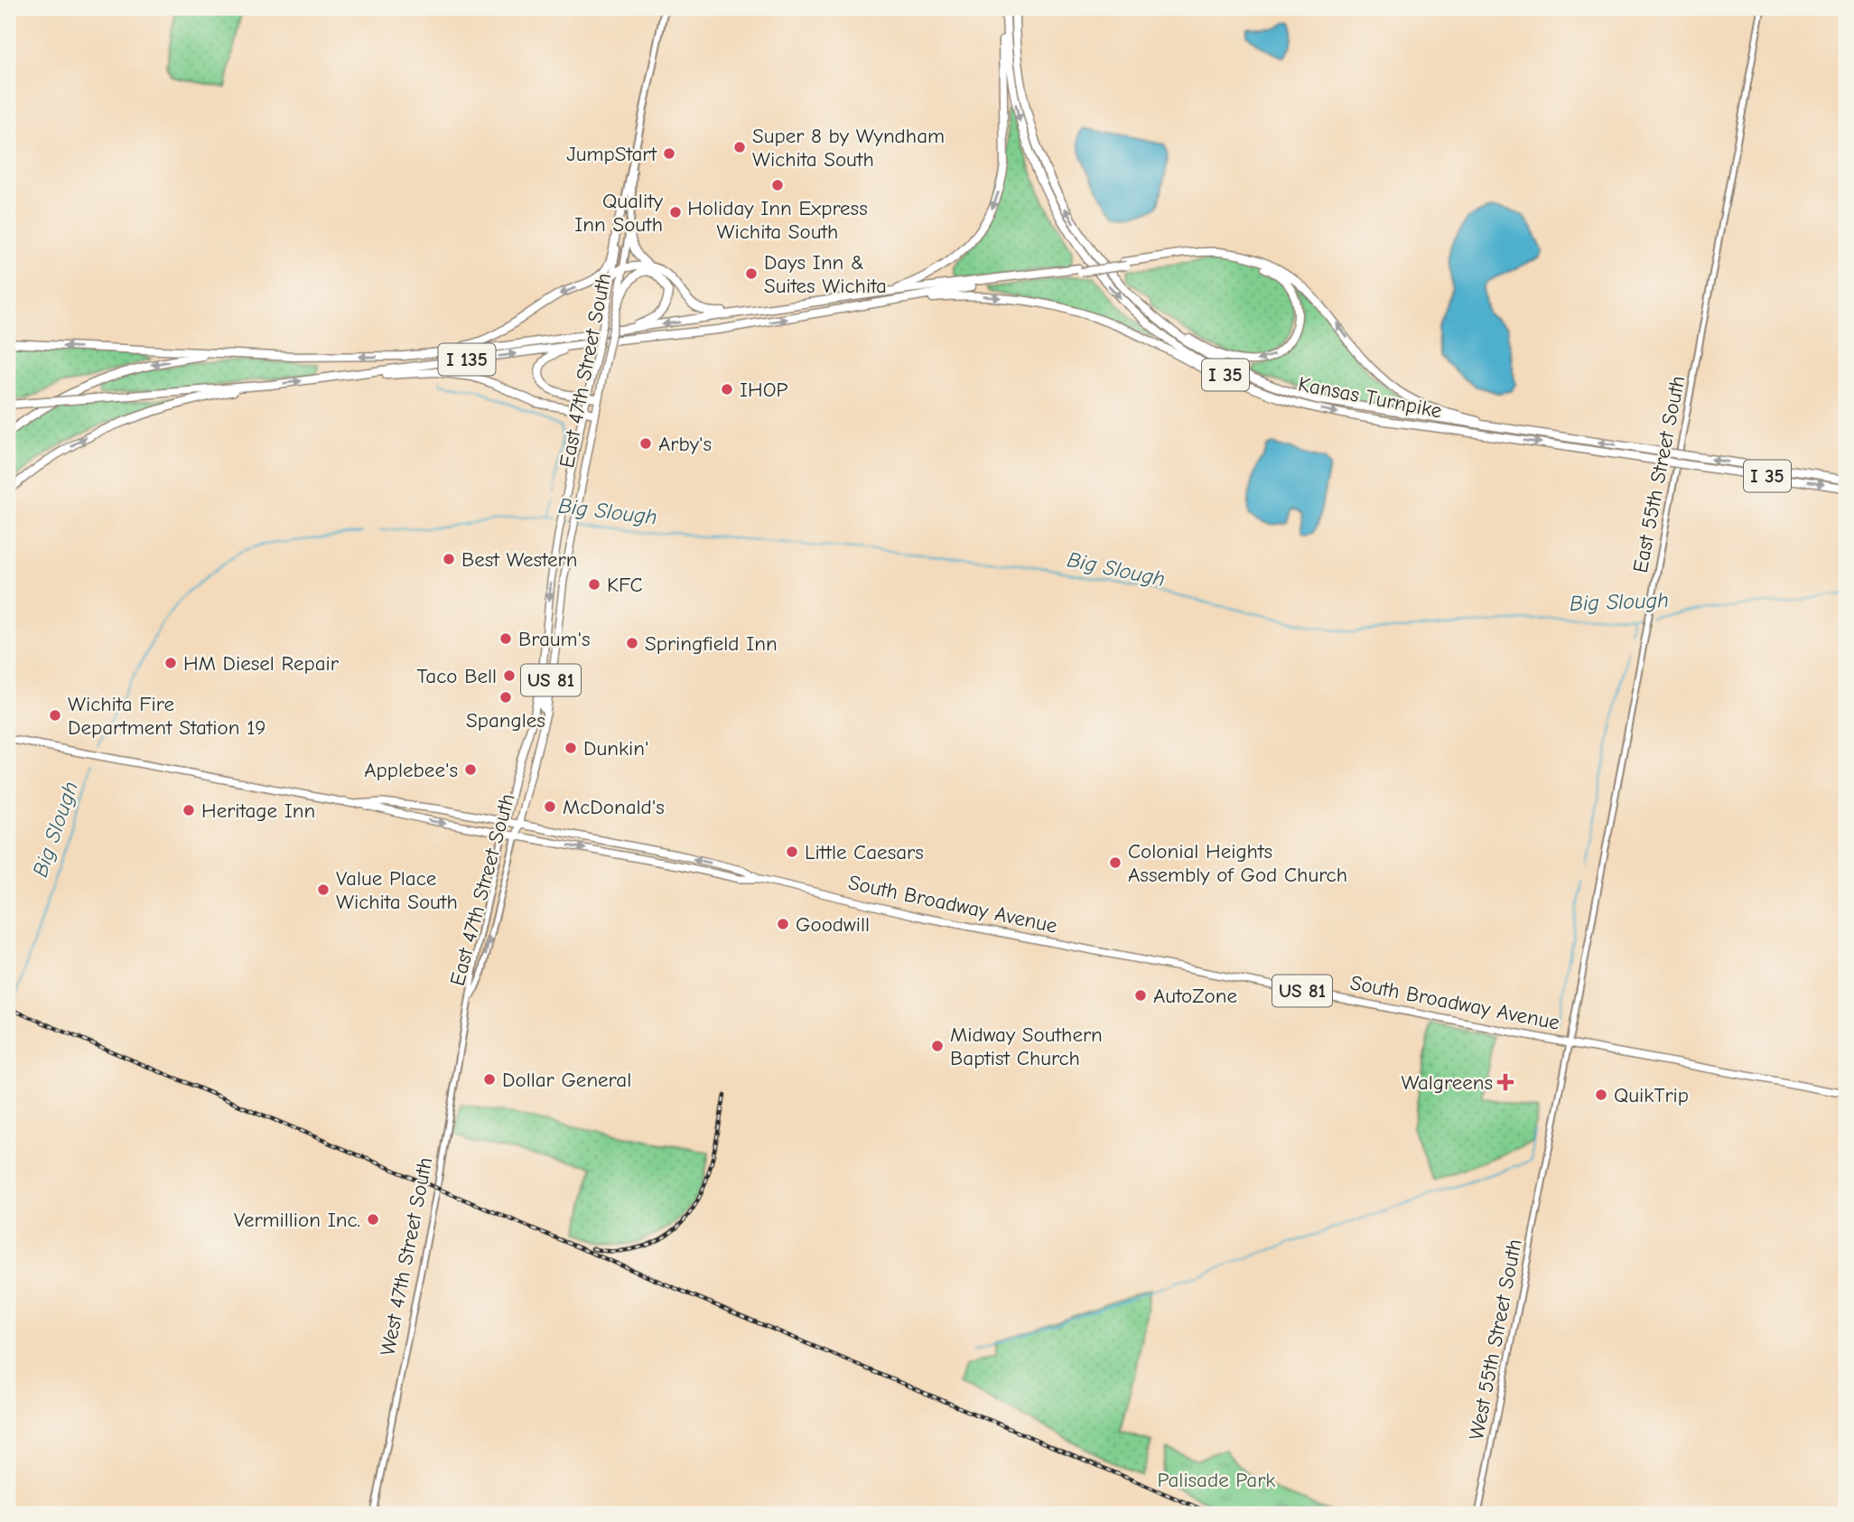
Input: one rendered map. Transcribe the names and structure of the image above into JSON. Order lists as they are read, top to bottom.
{
  "streets": {
    "highway": [
      "I 135",
      "I 35",
      "Kansas Turnpike",
      "US 81"
    ],
    "main road": ["East 47th Street South", "South Broadway Avenue"],
    "street": ["East 55th Street South", "West 47th Street South", "West 55th Street South"]
  },
  "crossings": [
    ["I 135", "US 81"],
    ["East 47th Street South", "US 81"],
    ["East 47th Street South", "South Broadway Avenue"],
    ["East 47th Street South", "West 47th Street South"],
    ["East 55th Street South", "South Broadway Avenue"],
    ["East 55th Street South", "West 55th Street South"]
  ],
  "water": ["Big Slough"],
  "parks": ["Palisade Park"],
  "places": {
    "other": [
      "Super 8 by Wyndham Wichita South",
      "JumpStart",
      "Holiday Inn Express Wichita South",
      "Quality Inn South",
      "Days Inn & Suites Wichita",
      "IHOP",
      "Arby's",
      "Best Western",
      "KFC",
      "Braum's",
      "Springfield Inn",
      "HM Diesel Repair",
      "Taco Bell",
      "Spangles",
      "Wichita Fire Department Station 19",
      "Dunkin'",
      "Applebee's",
      "McDonald's",
      "Heritage Inn",
      "Little Caesars",
      "Colonial Heights Assembly of God Church",
      "Value Place Wichita South",
      "Goodwill",
      "AutoZone",
      "Midway Southern Baptist Church",
      "Dollar General",
      "QuikTrip",
      "Vermillion Inc."
    ],
    "health": ["Walgreens"]
  }
}
